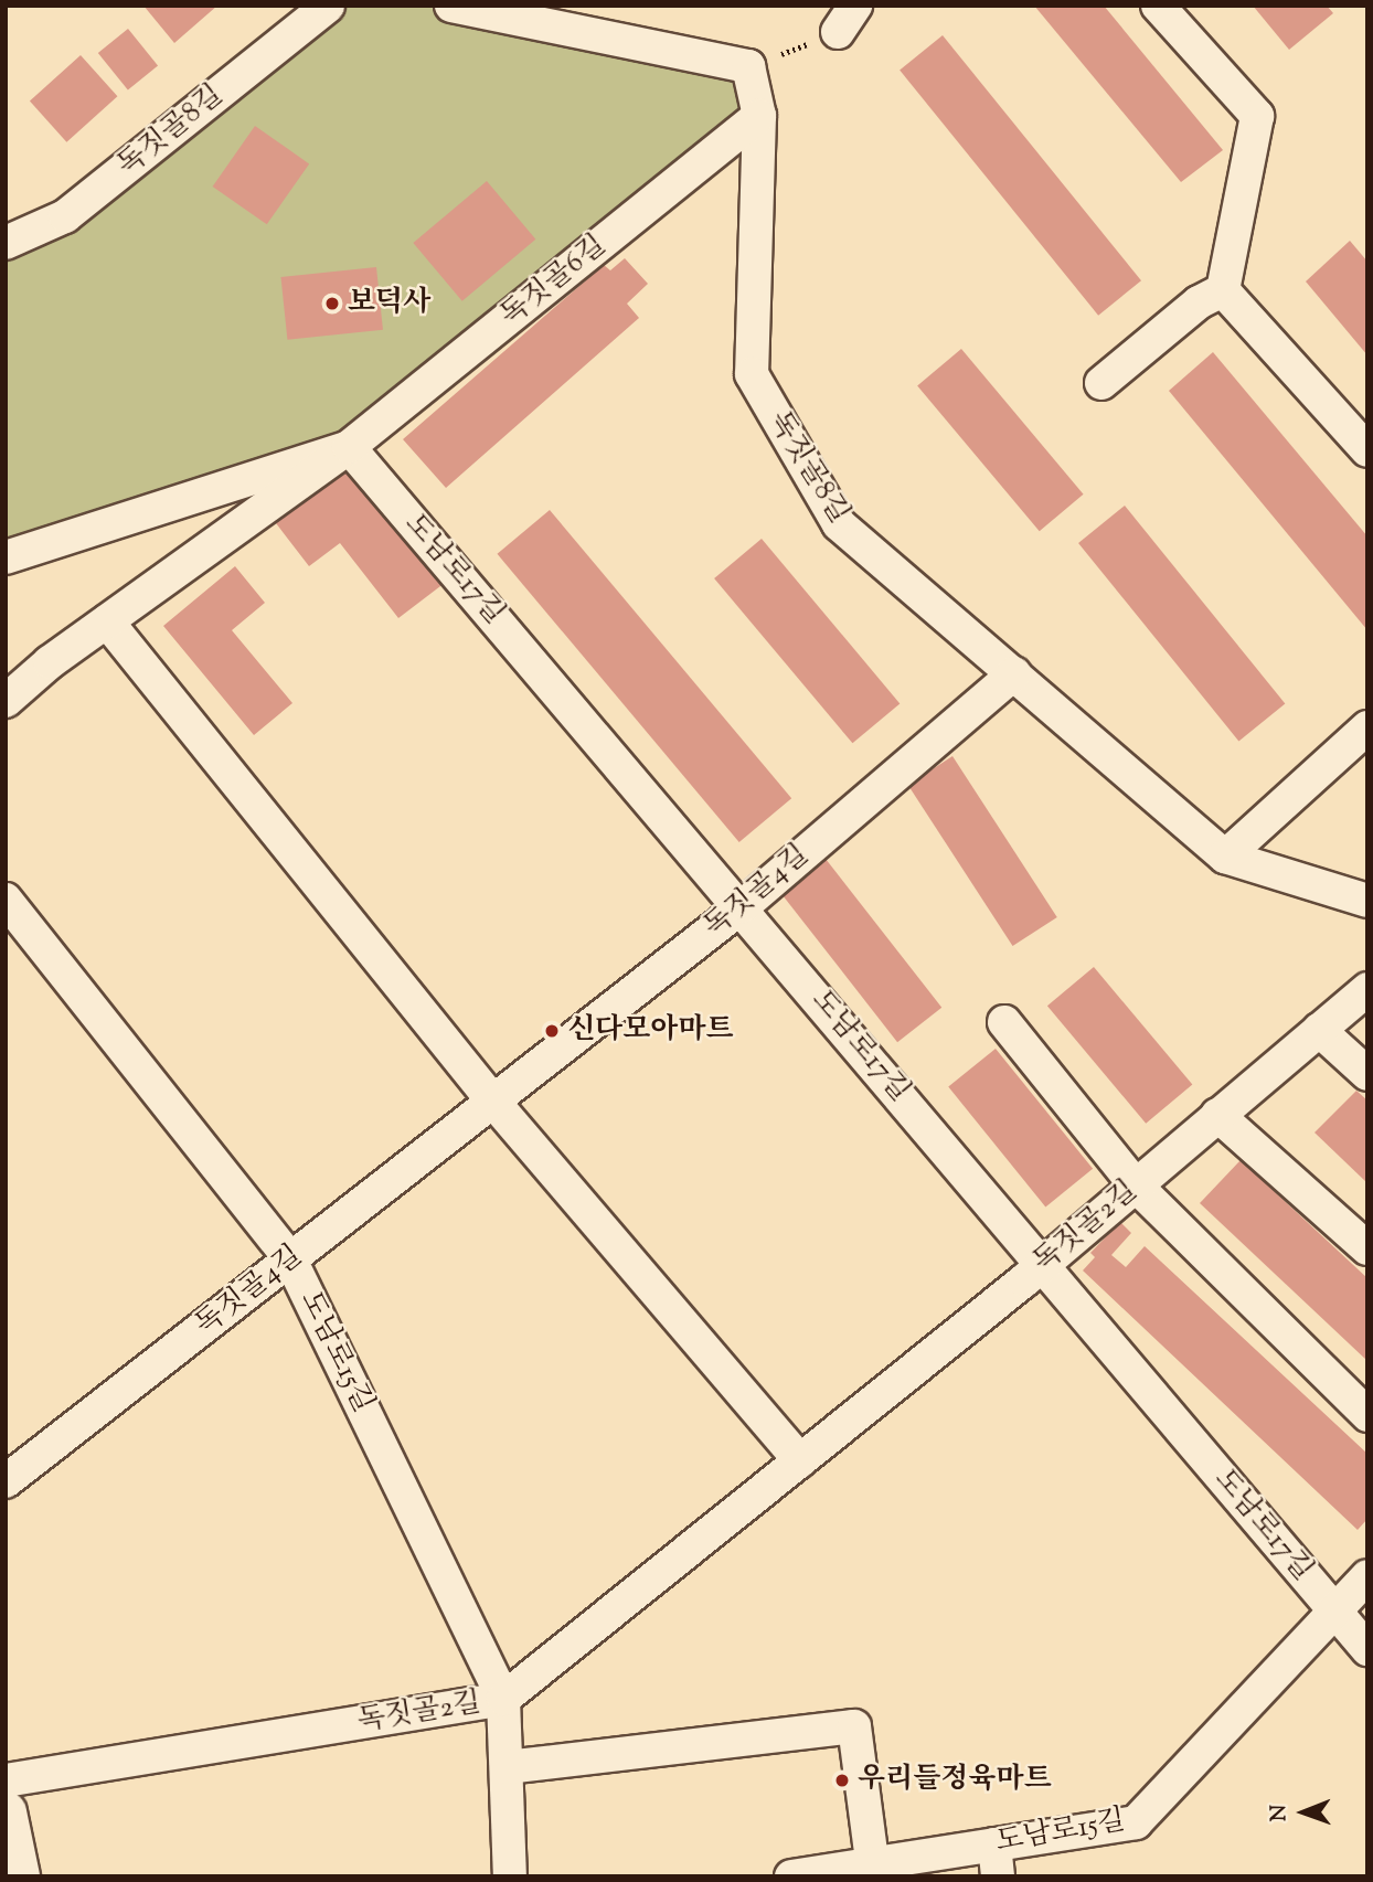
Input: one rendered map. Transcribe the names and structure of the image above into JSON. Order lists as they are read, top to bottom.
{
  "streets": {
    "street": [
      "독짓골8길",
      "독짓골6길",
      "도남로17길",
      "독짓골4길",
      "독짓골2길",
      "도남로15길"
    ]
  },
  "crossings": [
    ["독짓골8길", "독짓골6길"],
    ["독짓골8길", "독짓골4길"],
    ["독짓골6길", "도남로17길"],
    ["도남로17길", "독짓골4길"],
    ["도남로17길", "독짓골2길"],
    ["도남로17길", "도남로15길"],
    ["독짓골4길", "도남로15길"],
    ["독짓골2길", "도남로15길"]
  ],
  "places": ["보덕사", "신다모아마트", "우리들정육마트"],
  "north": "left"
}
